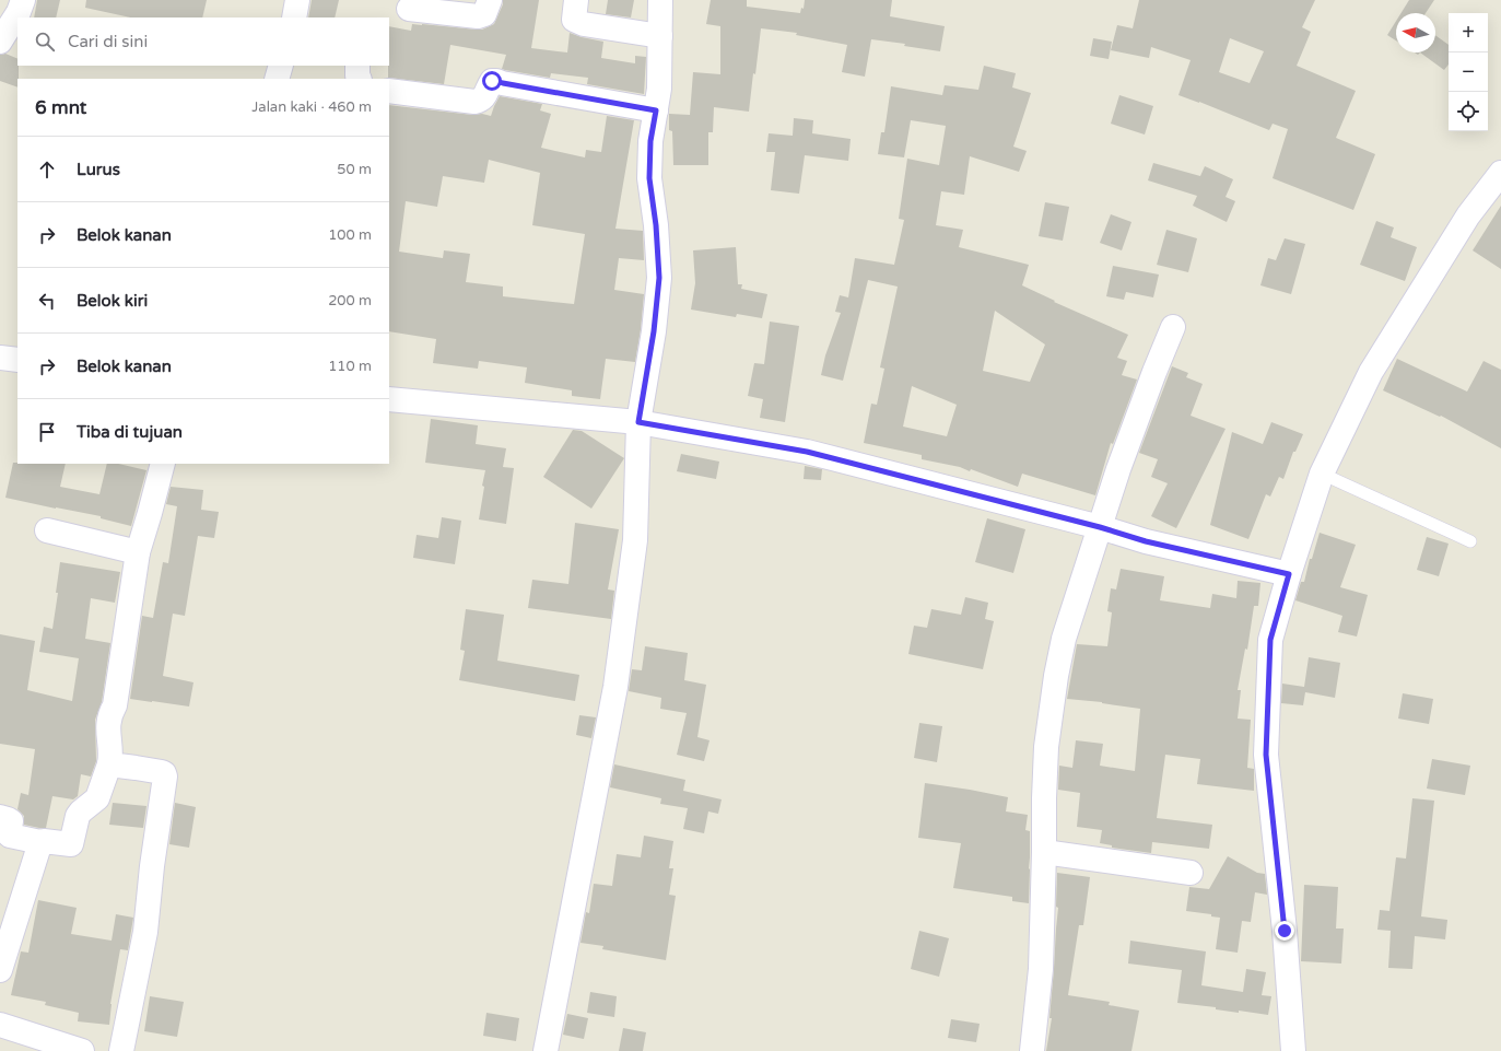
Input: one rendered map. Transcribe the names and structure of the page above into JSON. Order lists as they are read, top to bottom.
{
  "north": "left",
  "page": {
    "map_buttons": ["+", "−"],
    "search": "Cari di sini",
    "heading": ["6 mnt", "Jalan kaki · 460 m"],
    "list": [
      ["Lurus", "50 m"],
      ["Belok kanan", "100 m"],
      ["Belok kiri", "200 m"],
      ["Belok kanan", "110 m"],
      "Tiba di tujuan"
    ]
  }
}
